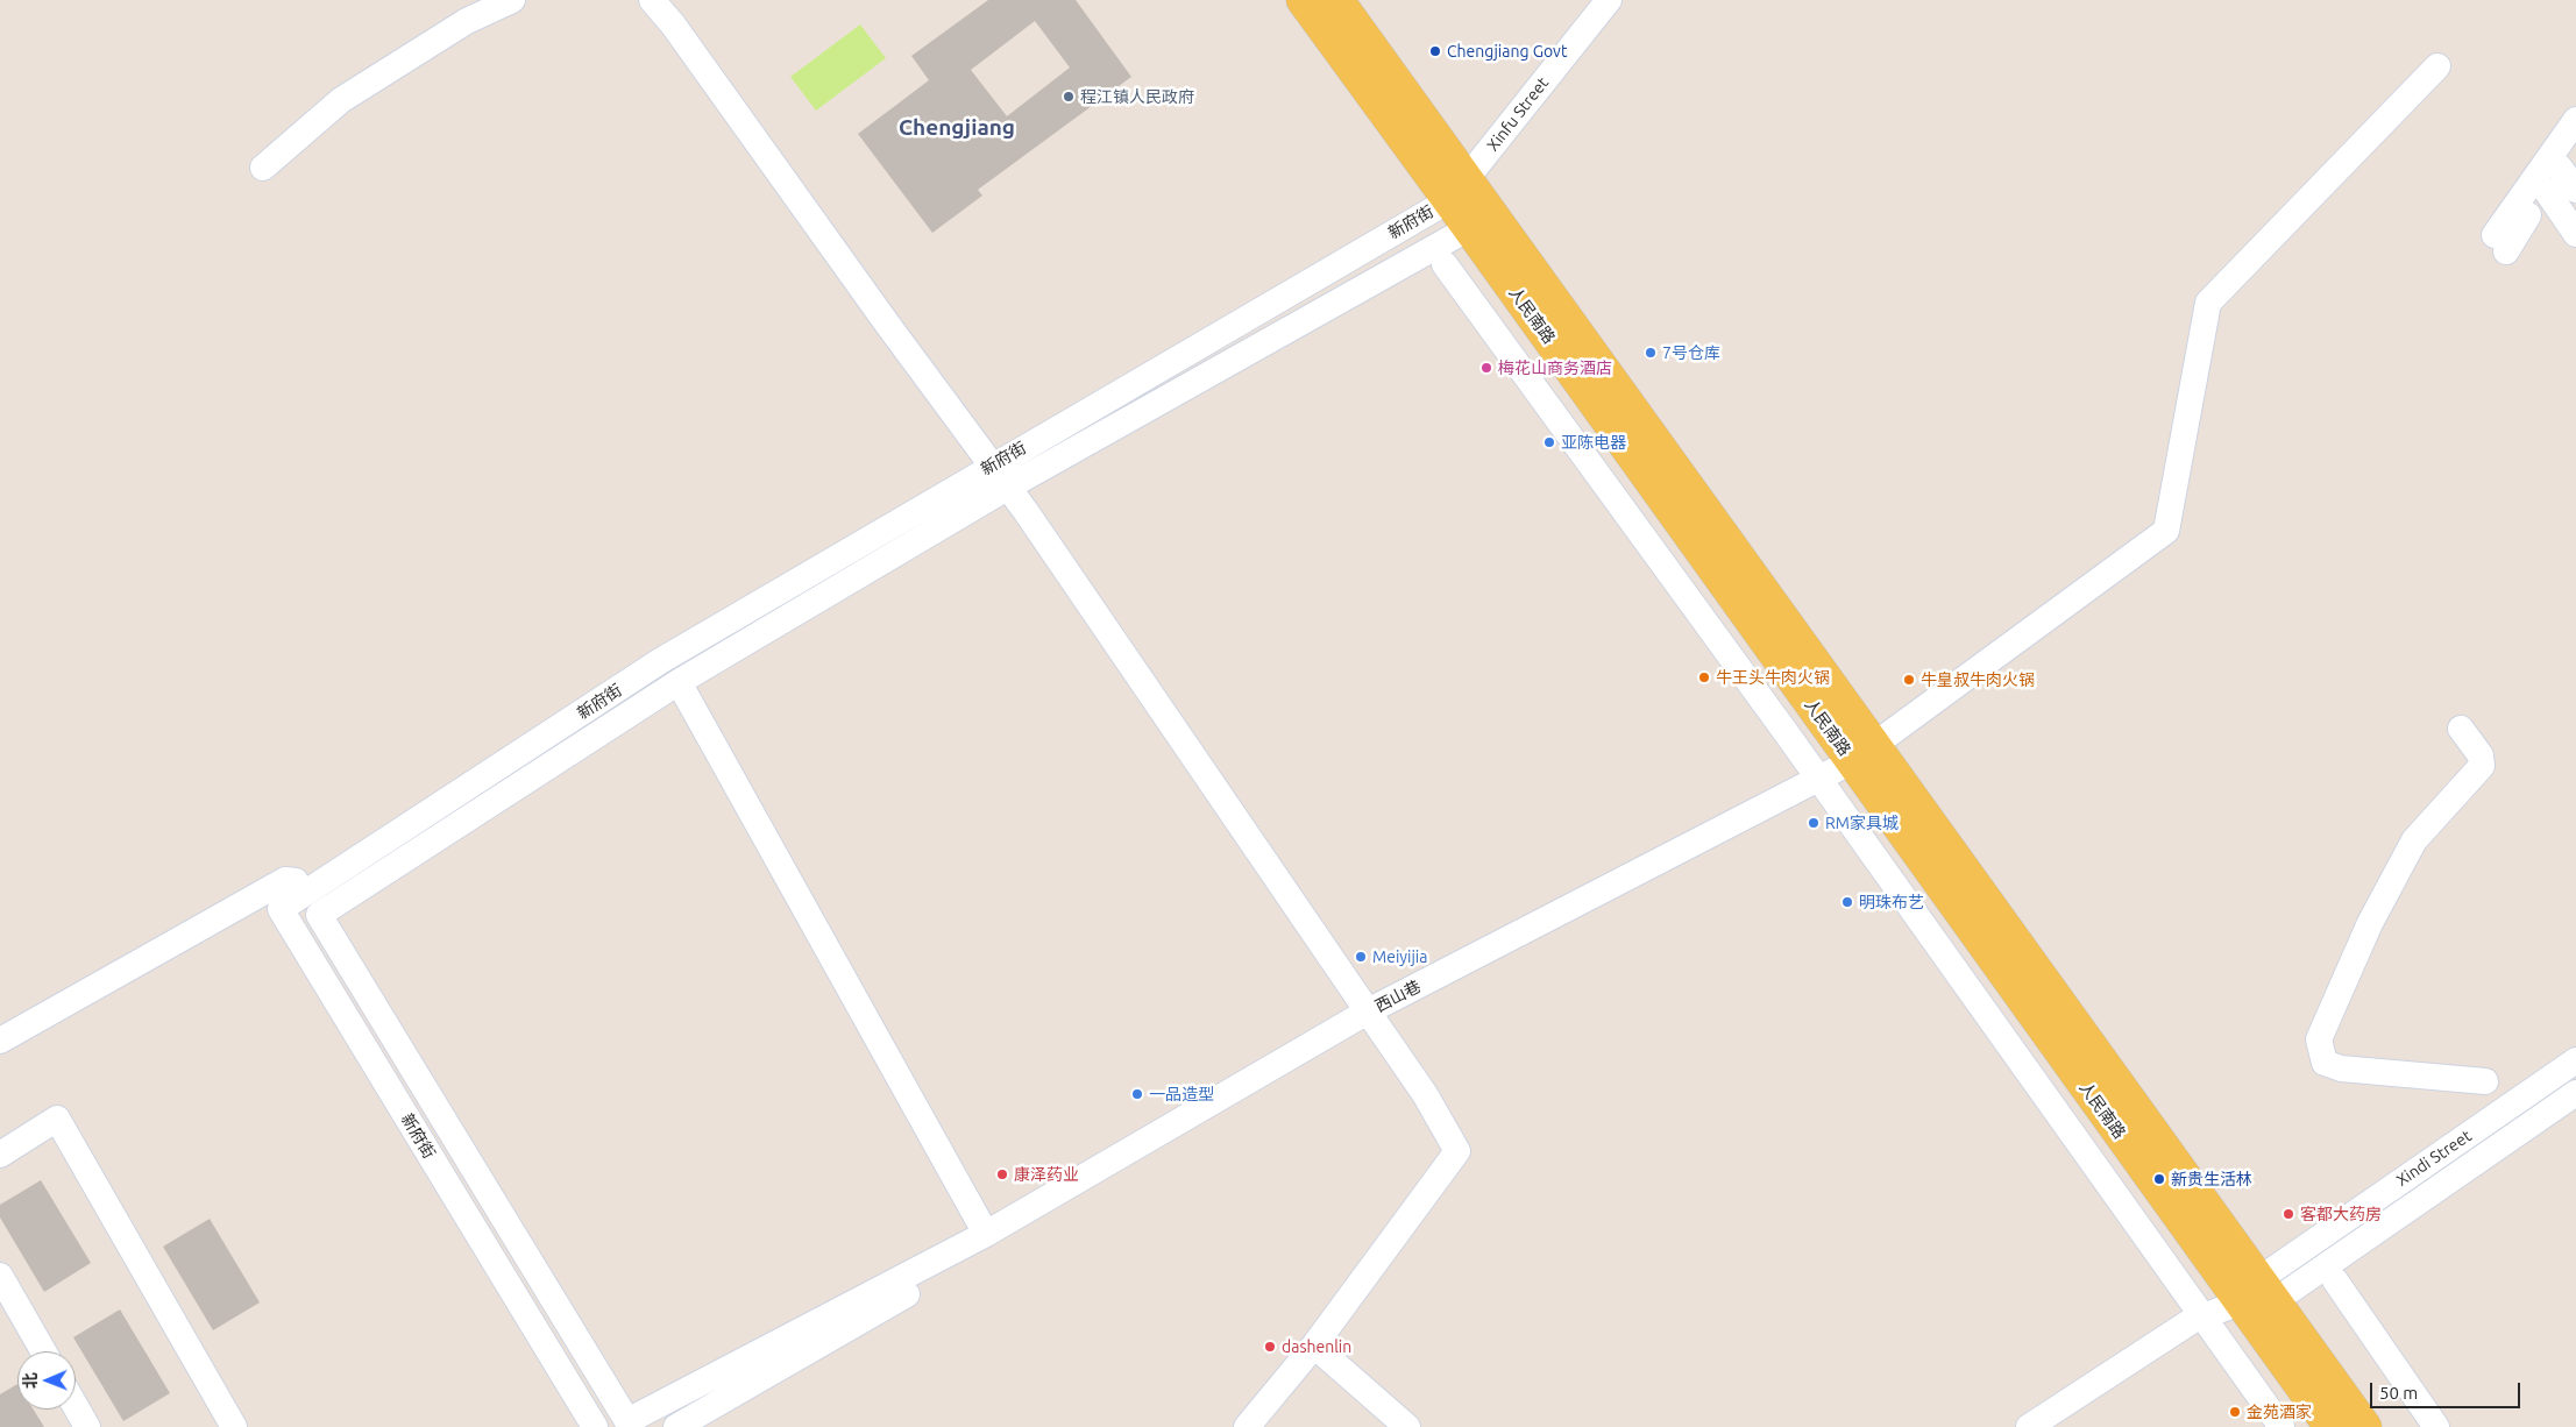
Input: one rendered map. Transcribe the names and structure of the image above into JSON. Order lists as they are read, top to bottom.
{
  "streets": {
    "main road": ["人民南路"],
    "street": [
      "Xinfu Street",
      "新府街",
      "西山巷",
      "Xindi Street"
    ]
  },
  "crossings": [
    ["Xinfu Street", "新府街"],
    ["Xinfu Street", "人民南路"],
    ["新府街", "人民南路"],
    ["人民南路", "西山巷"],
    ["人民南路", "Xindi Street"]
  ],
  "districts": ["Chengjiang"],
  "places": [
    "Chengjiang Govt",
    "程江镇人民政府",
    "7号仓库",
    "梅花山商务酒店",
    "亚陈电器",
    "牛王头牛肉火锅",
    "牛皇叔牛肉火锅",
    "RM家具城",
    "明珠布艺",
    "Meiyijia",
    "一品造型",
    "康泽药业",
    "新贵生活林",
    "客都大药房",
    "dashenlin",
    "金苑酒家"
  ],
  "scale_bar": "50 m",
  "north": "left"
}
